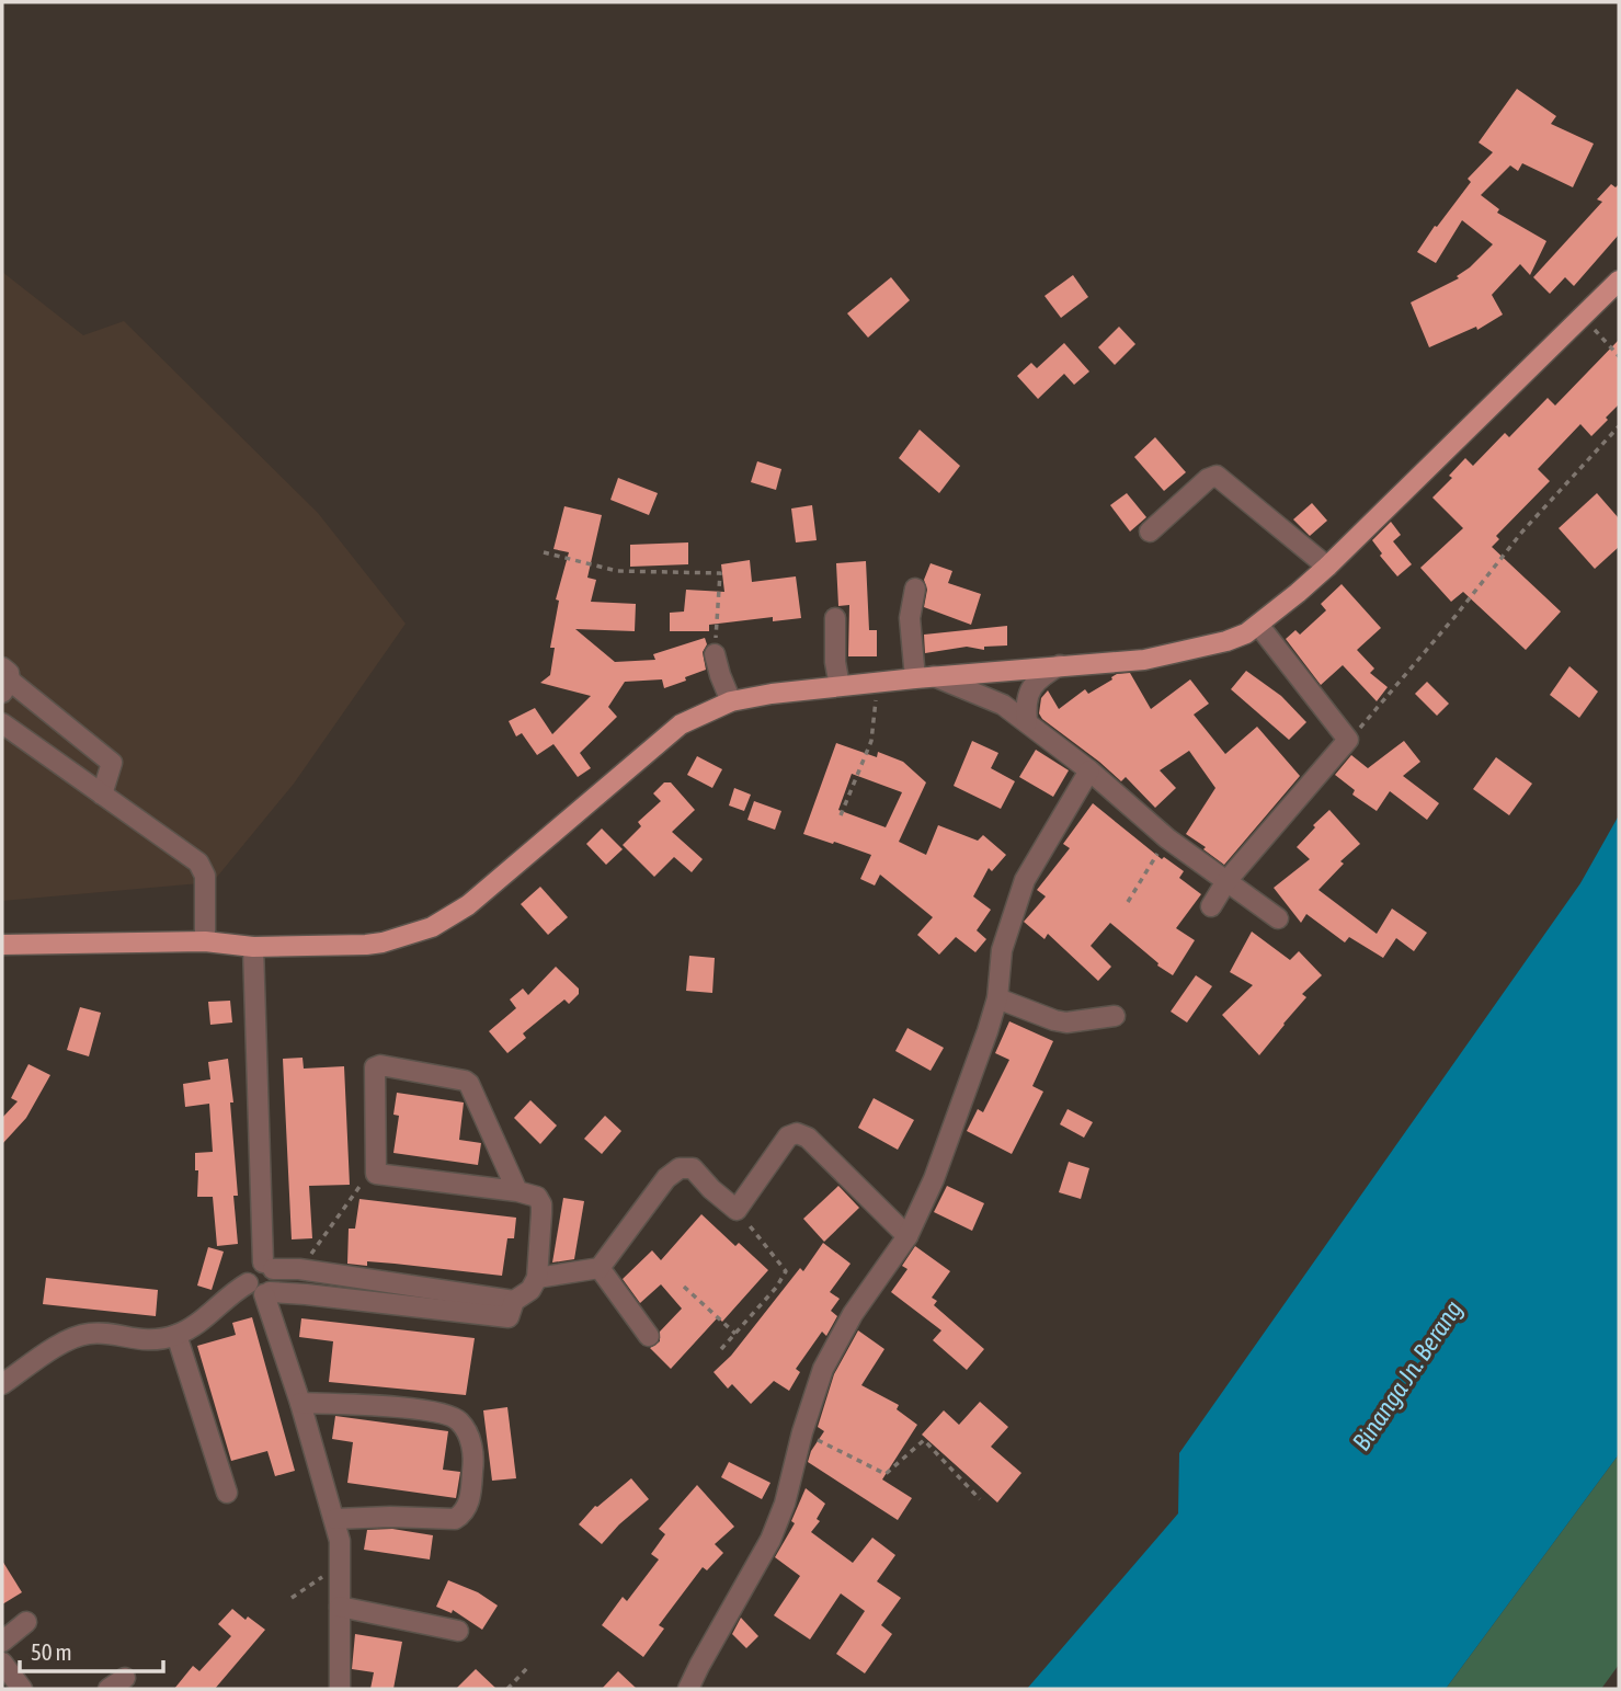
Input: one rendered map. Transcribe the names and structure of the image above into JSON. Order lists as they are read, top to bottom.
{
  "water": ["Binanga Jn. Berang"],
  "scale_bar": "50 m"
}
